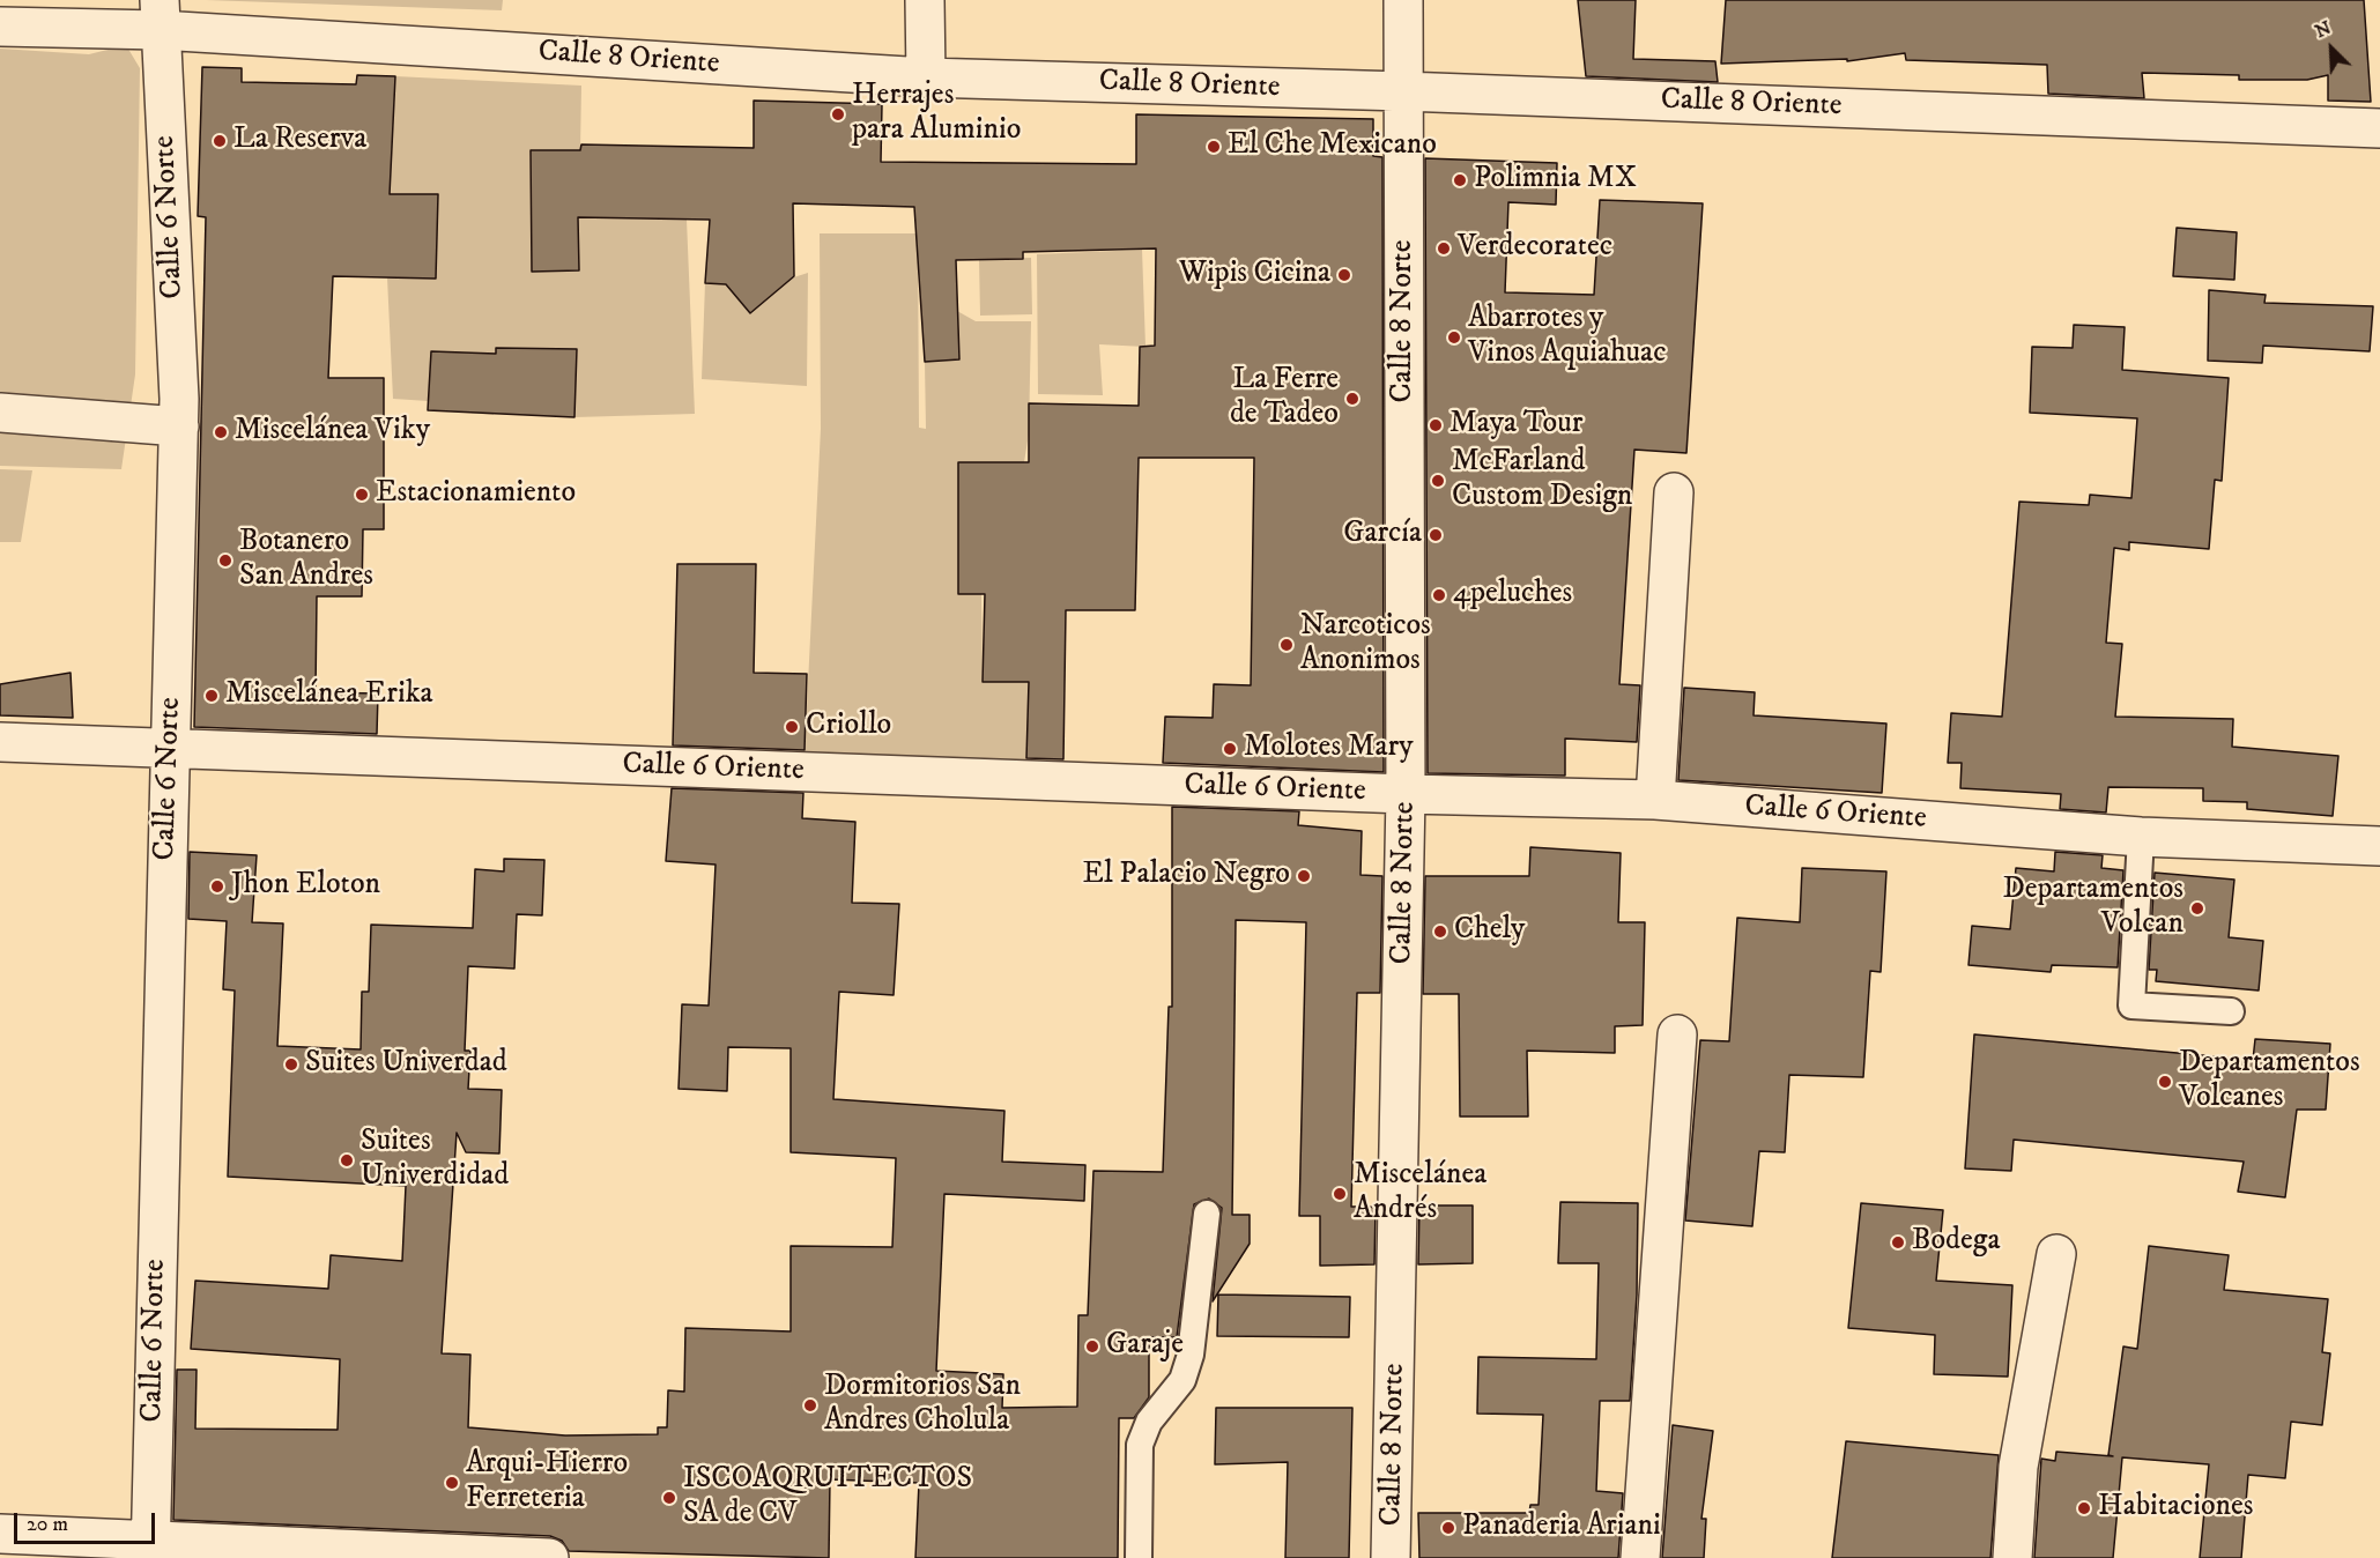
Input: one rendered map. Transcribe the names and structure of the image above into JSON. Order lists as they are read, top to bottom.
{
  "streets": {
    "street": [
      "Calle 8 Oriente",
      "Calle 6 Norte",
      "Calle 8 Norte",
      "Calle 6 Oriente"
    ]
  },
  "crossings": [
    ["Calle 8 Oriente", "Calle 6 Norte"],
    ["Calle 8 Oriente", "Calle 8 Norte"],
    ["Calle 6 Norte", "Calle 6 Oriente"],
    ["Calle 8 Norte", "Calle 6 Oriente"]
  ],
  "places": [
    "Herrajes para Aluminio",
    "La Reserva",
    "El Che Mexicano",
    "Polimnia MX",
    "Verdecoratec",
    "Wipis Cicina",
    "Abarrotes y Vinos Aquiahuac",
    "La Ferre de Tadeo",
    "Maya Tour",
    "Miscelánea Viky",
    "McFarland Custom Design",
    "Estacionamiento",
    "García",
    "Botanero San Andres",
    "4peluches",
    "Narcoticos Anonimos",
    "Miscelánea Erika",
    "Criollo",
    "Molotes Mary",
    "El Palacio Negro",
    "Jhon Eloton",
    "Departamentos Volcan",
    "Chely",
    "Suites Univerdad",
    "Departamentos Volcanes",
    "Suites Univerdidad",
    "Miscelánea Andrés",
    "Bodega",
    "Garaje",
    "Dormitorios San Andres Cholula",
    "Arqui-Hierro Ferreteria",
    "ISCOAQRUITECTOS SA de CV",
    "Habitaciones",
    "Panaderia Ariani"
  ],
  "scale_bar": "20 m",
  "north": "top left"
}
